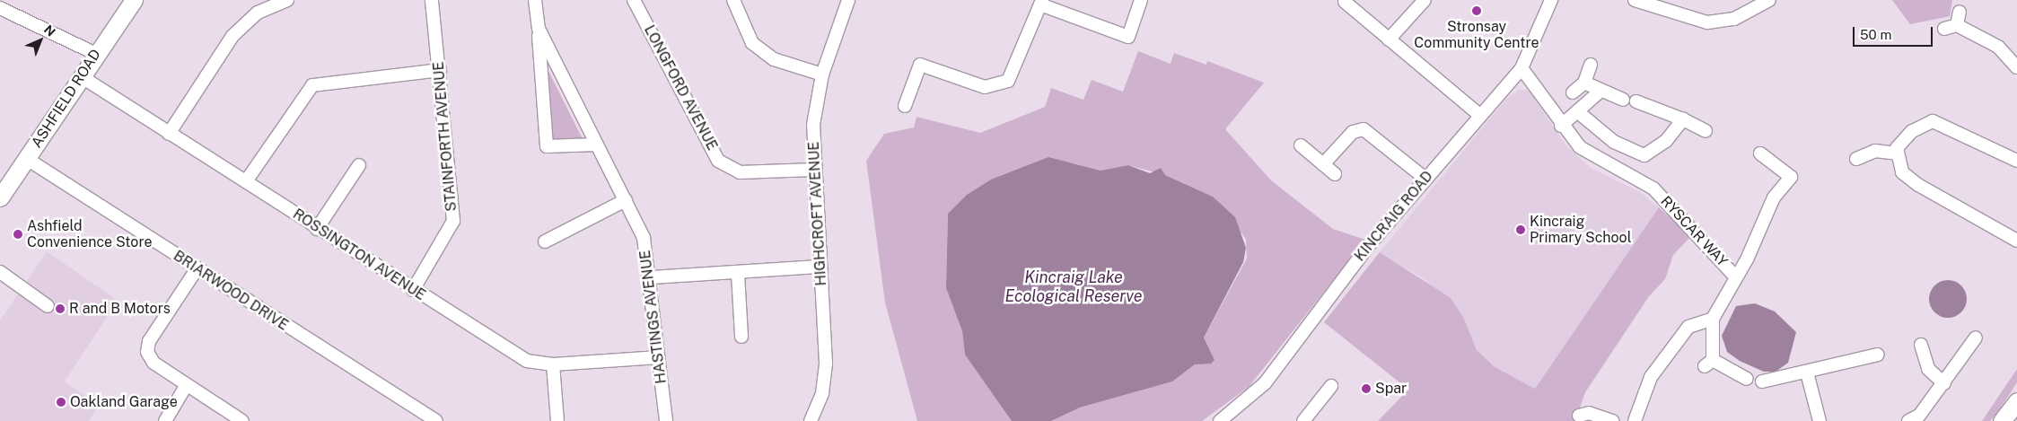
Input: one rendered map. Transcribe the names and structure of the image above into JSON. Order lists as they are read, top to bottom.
{
  "streets": {
    "street": [
      "LONGFORD AVENUE",
      "ASHFIELD ROAD",
      "STAINFORTH AVENUE",
      "HIGHCROFT AVENUE",
      "KINCRAIG ROAD",
      "RYSCAR WAY",
      "ROSSINGTON AVENUE",
      "BRIARWOOD DRIVE",
      "HASTINGS AVENUE"
    ]
  },
  "crossings": [
    ["LONGFORD AVENUE", "HIGHCROFT AVENUE"],
    ["ASHFIELD ROAD", "ROSSINGTON AVENUE"],
    ["ASHFIELD ROAD", "BRIARWOOD DRIVE"],
    ["STAINFORTH AVENUE", "ROSSINGTON AVENUE"],
    ["KINCRAIG ROAD", "RYSCAR WAY"],
    ["ROSSINGTON AVENUE", "HASTINGS AVENUE"]
  ],
  "water": ["Kincraig Lake Ecological Reserve"],
  "places": [
    "Stronsay Community Centre",
    "Kincraig Primary School",
    "Ashfield Convenience Store",
    "R and B Motors",
    "Spar",
    "Oakland Garage"
  ],
  "scale_bar": "50 m",
  "north": "top right"
}
